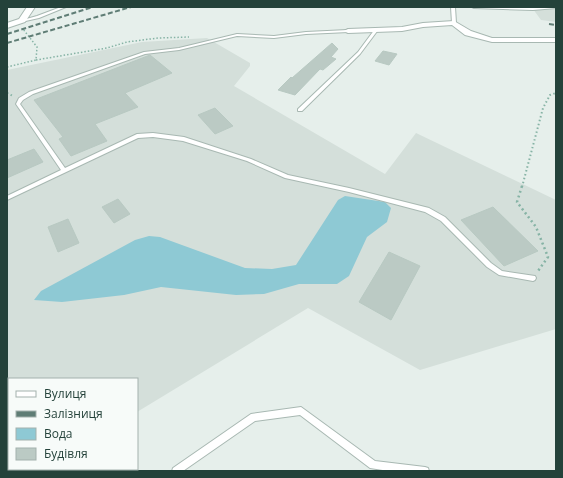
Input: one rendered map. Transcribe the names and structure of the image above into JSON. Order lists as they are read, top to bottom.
{
  "legend": [
    "Вулиця",
    "Залізниця",
    "Вода",
    "Будівля"
  ]
}
